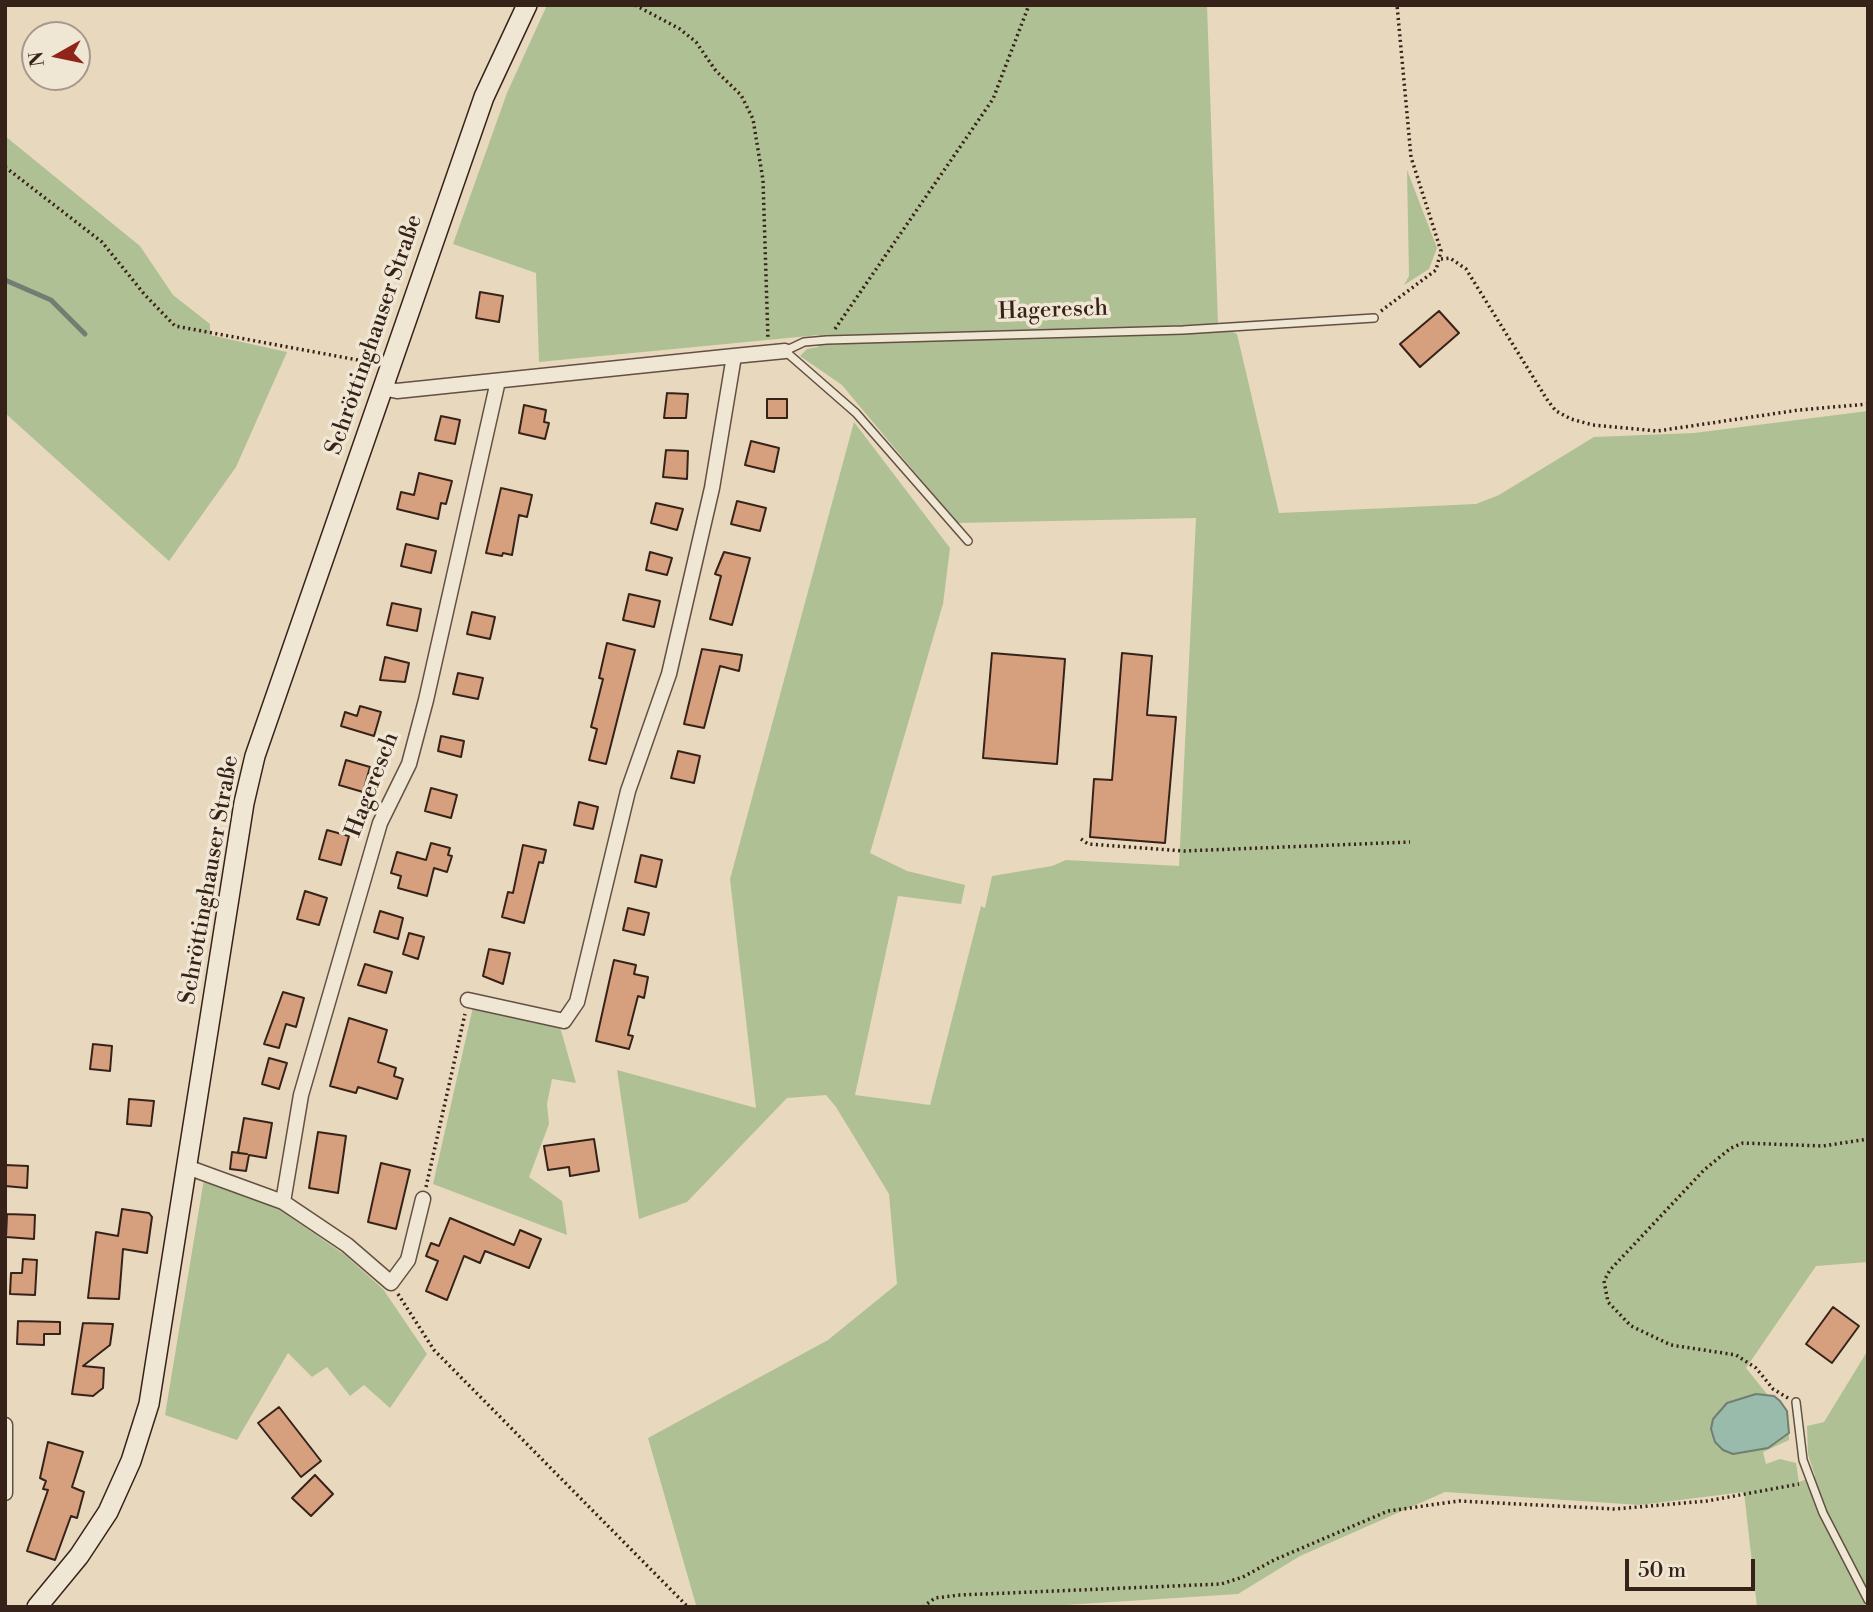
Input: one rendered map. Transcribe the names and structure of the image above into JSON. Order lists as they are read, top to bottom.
{
  "streets": {
    "main road": ["Schröttinghauser Straße"],
    "street": ["Hageresch"]
  },
  "crossings": [
    ["Hageresch", "Schröttinghauser Straße"]
  ],
  "scale_bar": "50 m",
  "north": "left"
}
